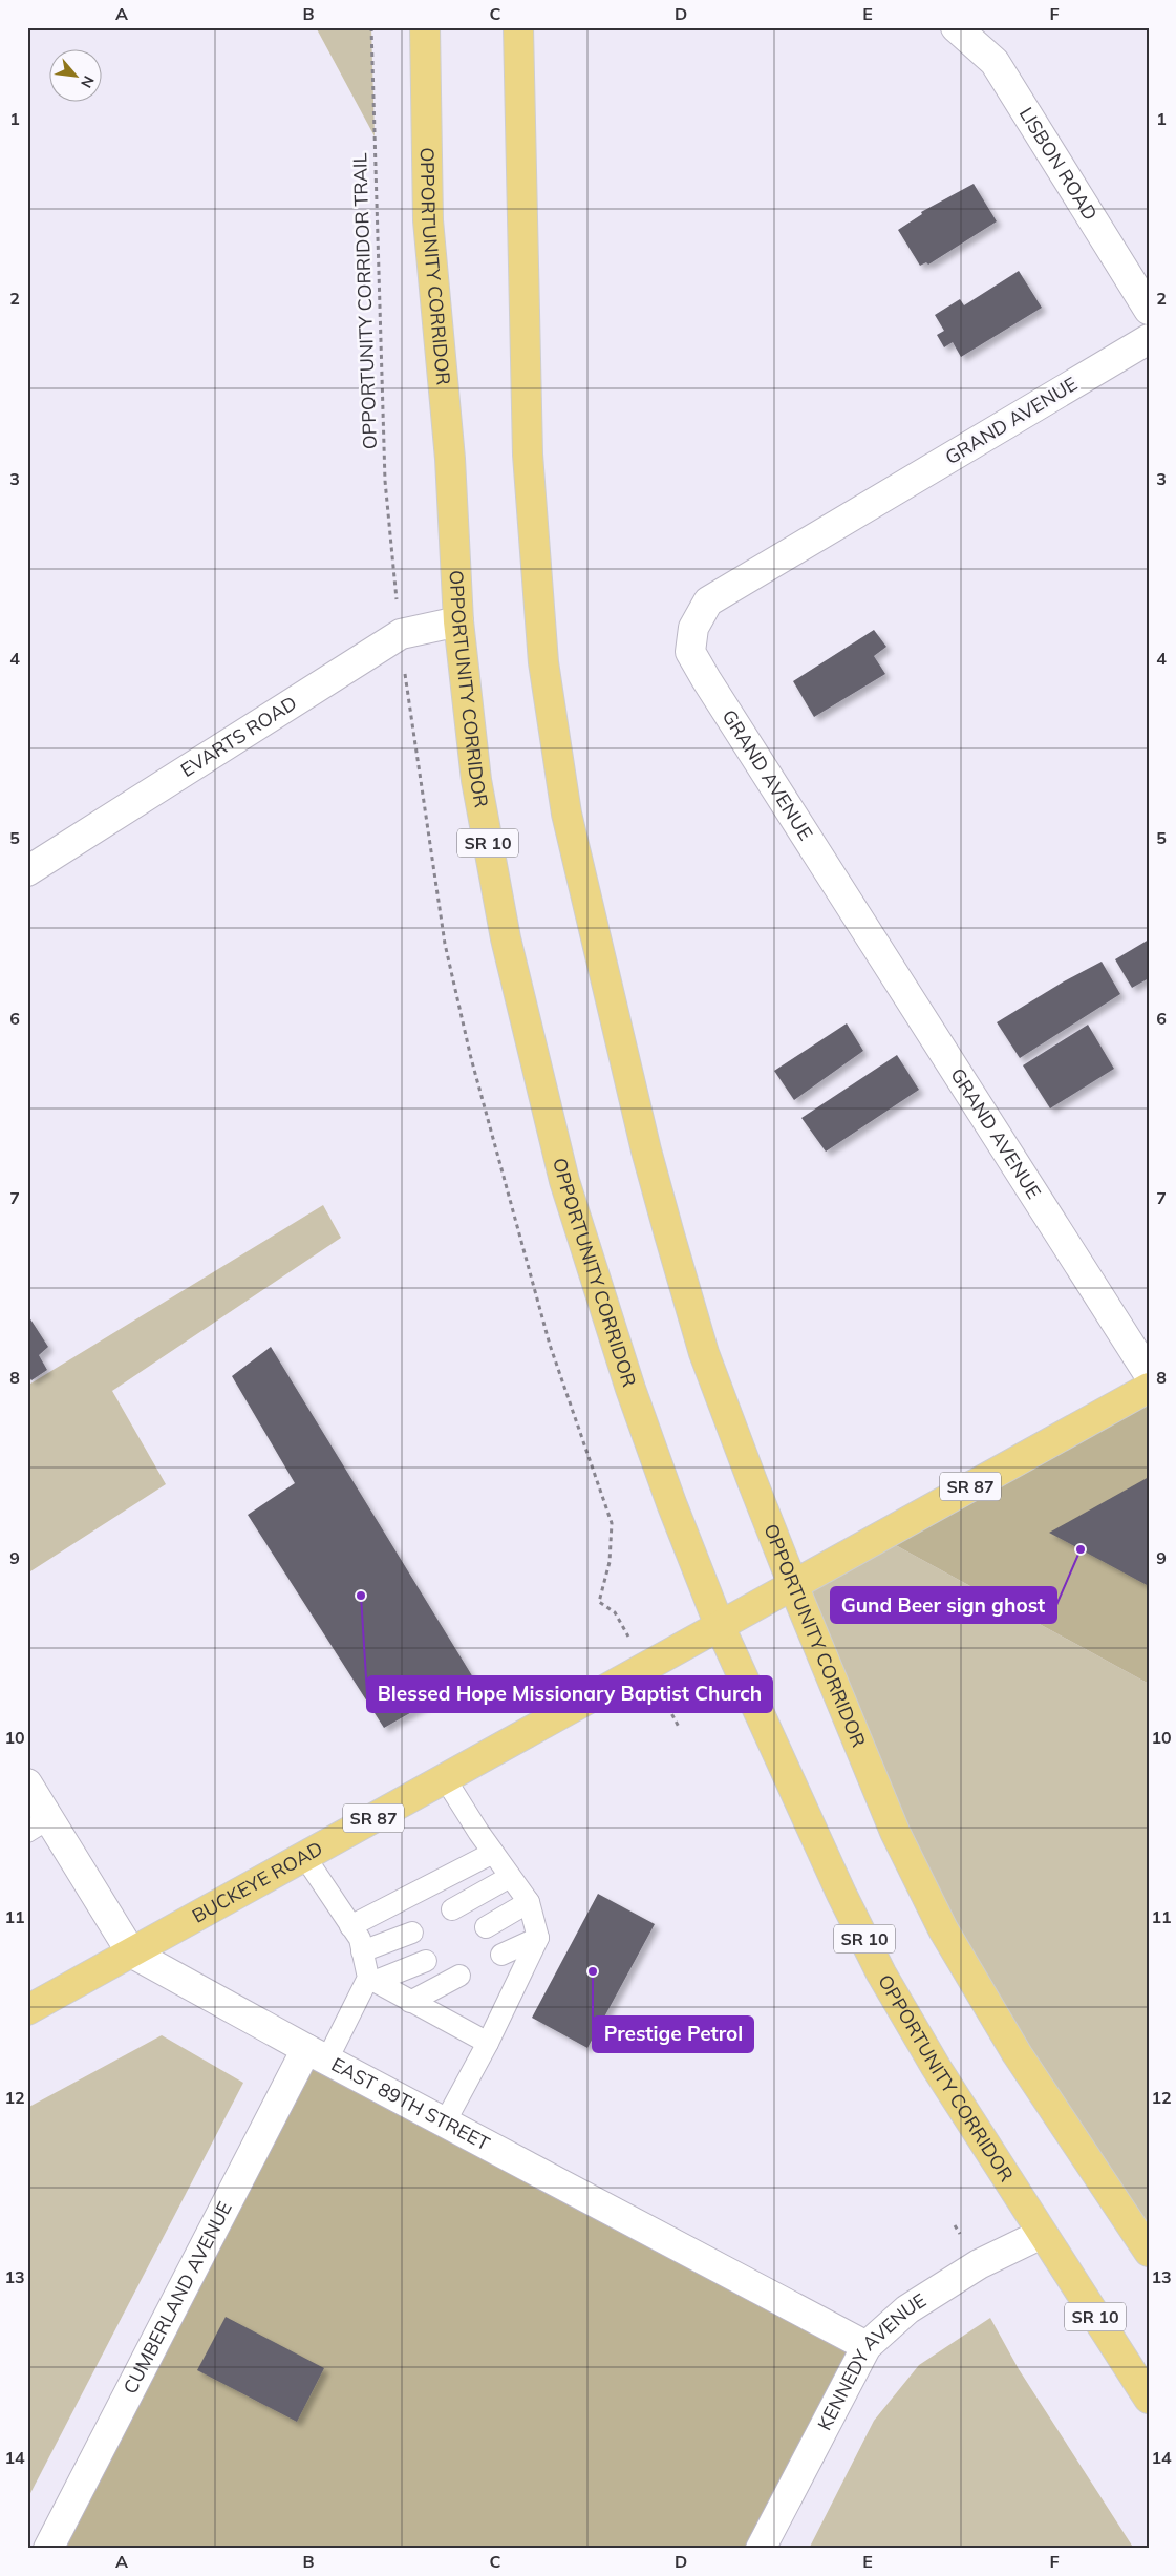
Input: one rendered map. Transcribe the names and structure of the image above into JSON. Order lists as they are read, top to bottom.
{
  "streets": {
    "main road": [
      "OPPORTUNITY CORRIDOR",
      "SR 10",
      "SR 87",
      "BUCKEYE ROAD"
    ],
    "street": [
      "LISBON ROAD",
      "GRAND AVENUE",
      "EVARTS ROAD",
      "EAST 89TH STREET",
      "CUMBERLAND AVENUE",
      "KENNEDY AVENUE"
    ],
    "path": ["OPPORTUNITY CORRIDOR TRAIL"]
  },
  "crossings": [
    ["OPPORTUNITY CORRIDOR", "EVARTS ROAD"],
    ["OPPORTUNITY CORRIDOR", "BUCKEYE ROAD"],
    ["OPPORTUNITY CORRIDOR", "KENNEDY AVENUE"],
    ["BUCKEYE ROAD", "EAST 89TH STREET"],
    ["EAST 89TH STREET", "CUMBERLAND AVENUE"],
    ["EAST 89TH STREET", "KENNEDY AVENUE"]
  ],
  "places": ["Gund Beer sign ghost", "Blessed Hope Missionary Baptist Church", "Prestige Petrol"],
  "north": "bottom right",
  "grid": {
    "columns": [
      "A",
      "B",
      "C",
      "D",
      "E",
      "F"
    ],
    "rows": [
      "1",
      "2",
      "3",
      "4",
      "5",
      "6",
      "7",
      "8",
      "9",
      "10",
      "11",
      "12",
      "13",
      "14"
    ]
  }
}
